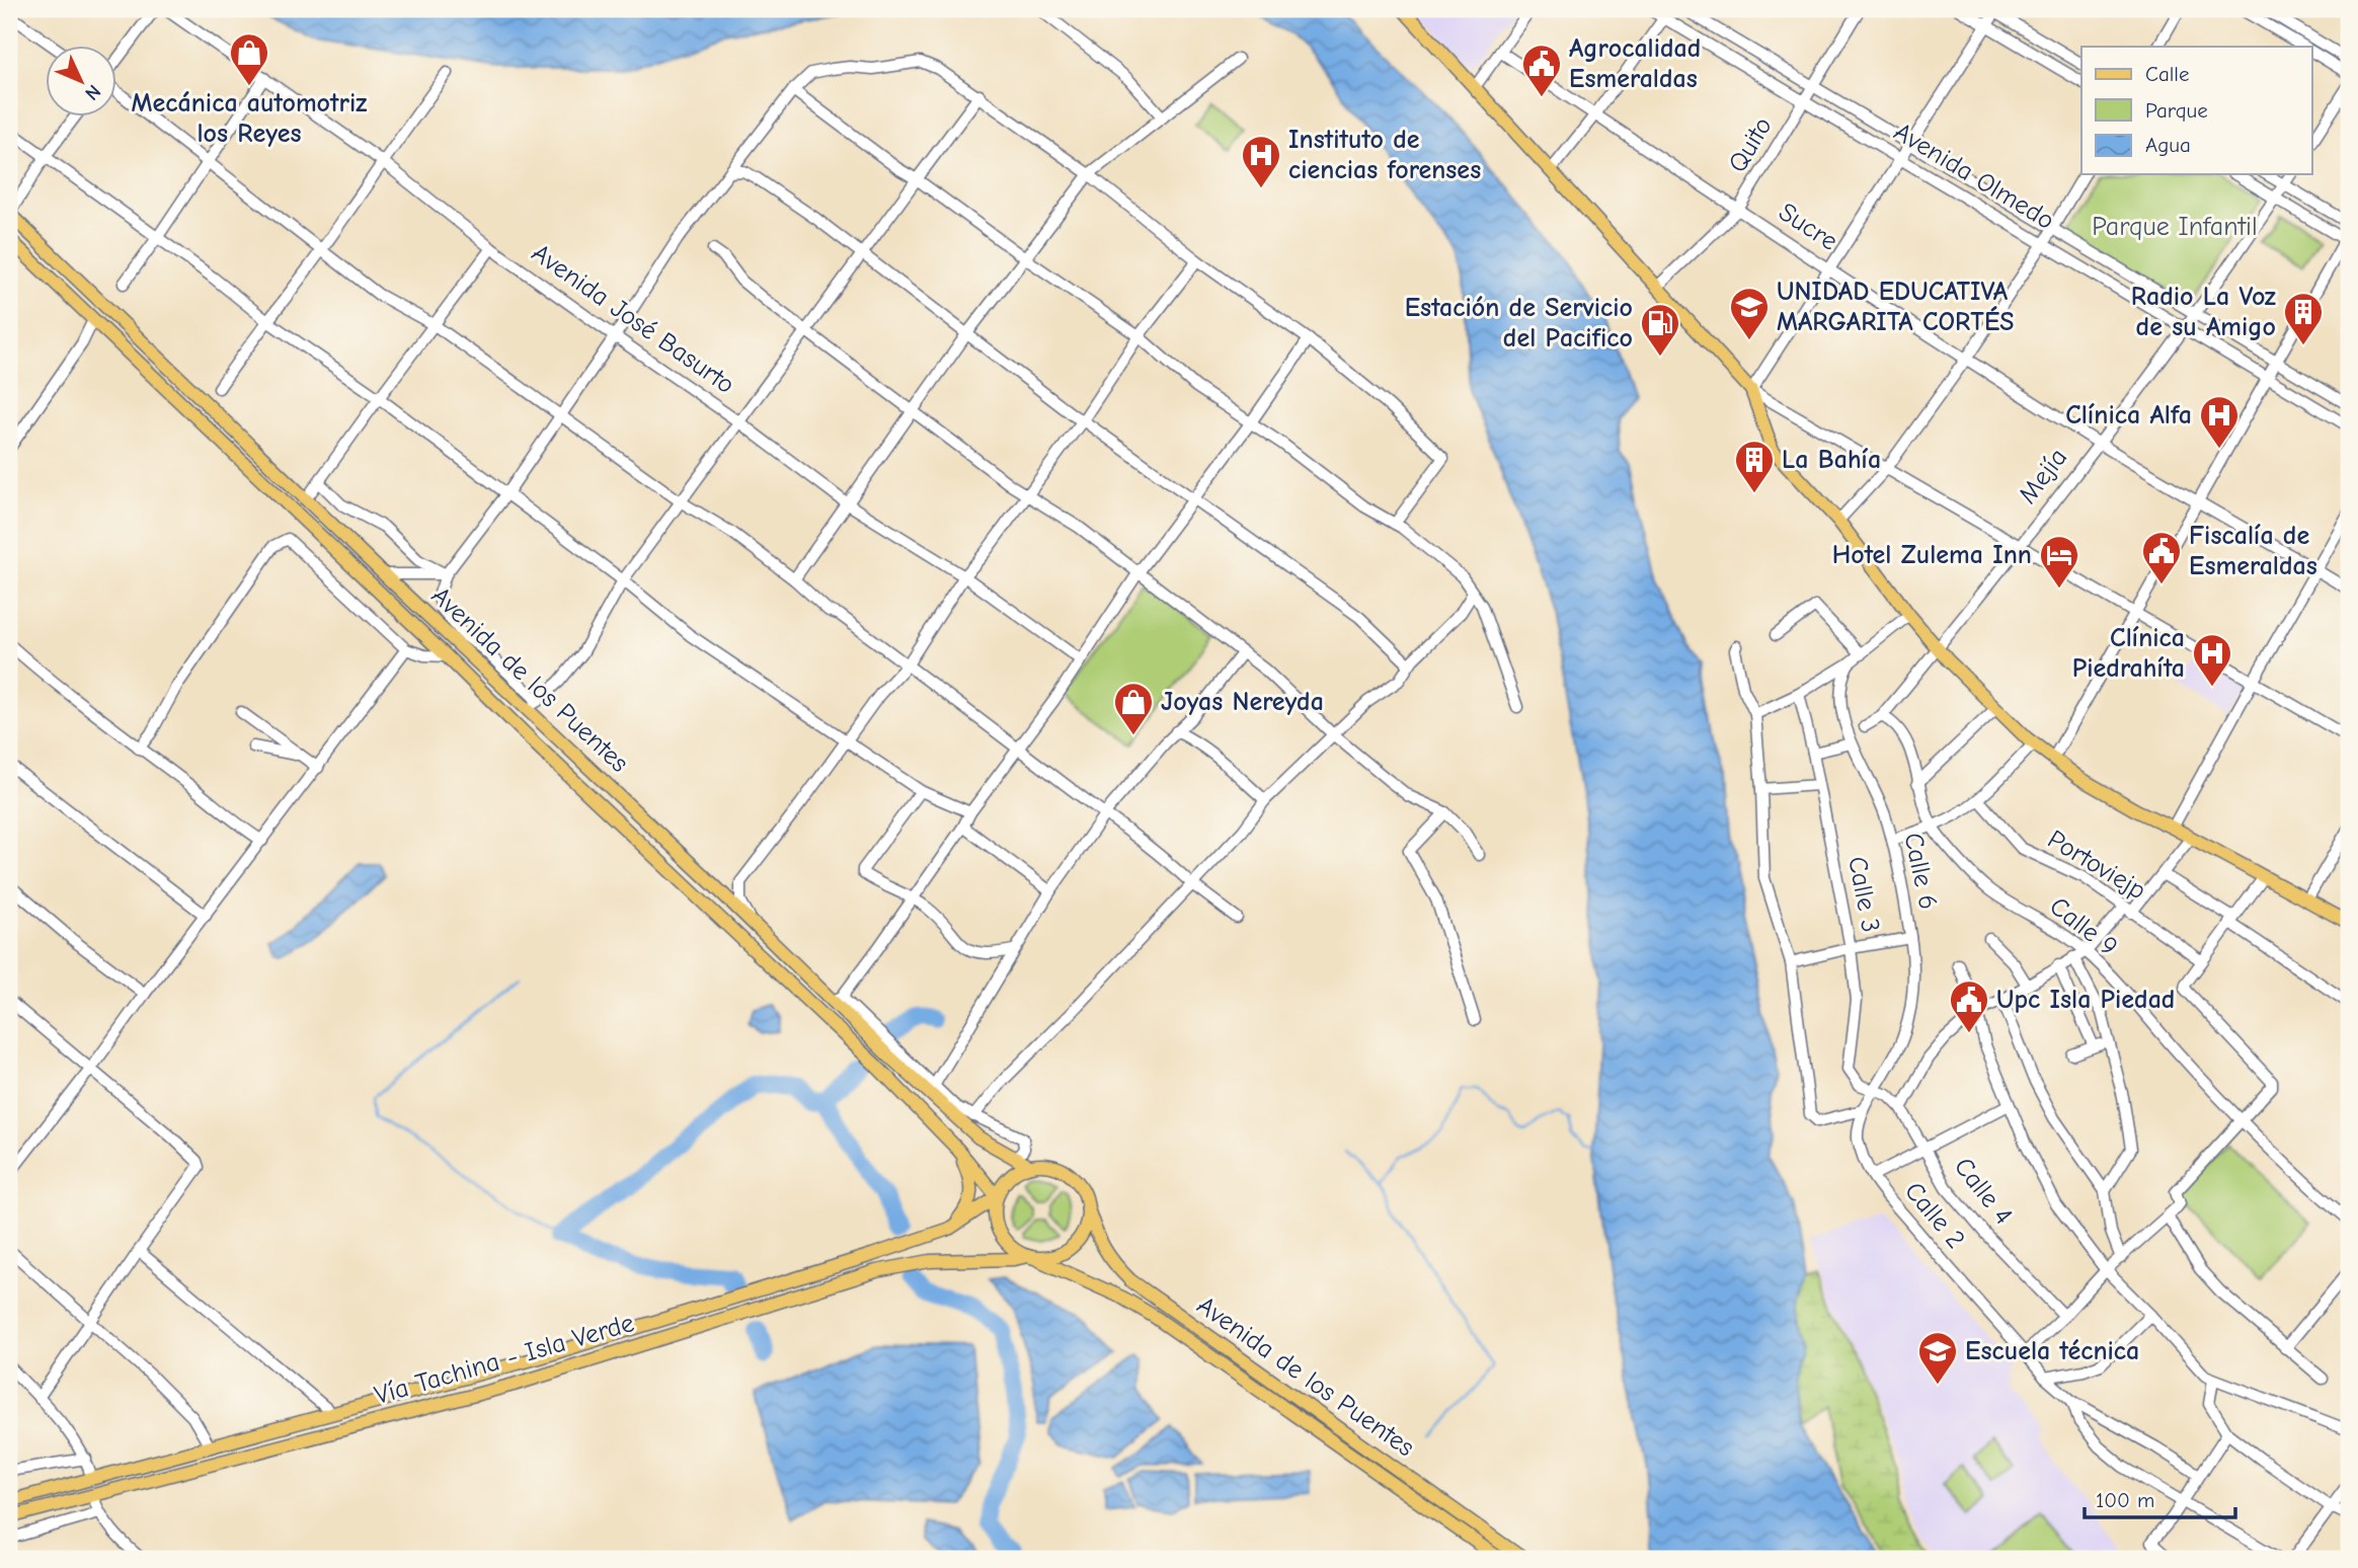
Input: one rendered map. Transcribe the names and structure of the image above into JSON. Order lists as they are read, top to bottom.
{
  "streets": {
    "main road": ["Avenida de los Puentes", "Vía Tachina - Isla Verde"],
    "street": [
      "Quito",
      "Avenida Olmedo",
      "Sucre",
      "Avenida José Basurto",
      "Mejía",
      "Portoviejp",
      "Calle 6",
      "Calle 3",
      "Calle 9",
      "Calle 4",
      "Calle 2"
    ]
  },
  "crossings": [
    ["Quito", "Avenida Olmedo"],
    ["Quito", "Sucre"],
    ["Avenida Olmedo", "Mejía"],
    ["Sucre", "Mejía"],
    ["Mejía", "Calle 9"],
    ["Avenida de los Puentes", "Vía Tachina - Isla Verde"],
    ["Calle 6", "Calle 3"],
    ["Calle 6", "Calle 4"],
    ["Calle 6", "Calle 2"],
    ["Calle 3", "Calle 4"],
    ["Calle 3", "Calle 2"],
    ["Calle 4", "Calle 2"]
  ],
  "parks": ["Parque Infantil"],
  "places": {
    "shop": ["Mecánica automotriz los Reyes", "Joyas Nereyda"],
    "public building": ["Agrocalidad Esmeraldas", "Fiscalía de Esmeraldas", "Upc Isla Piedad"],
    "hospital": ["Instituto de ciencias forenses", "Clínica Alfa", "Clínica Piedrahíta"],
    "school or university": ["UNIDAD EDUCATIVA MARGARITA CORTÉS", "Escuela técnica"],
    "building": ["Radio La Voz de su Amigo", "La Bahía"],
    "fuel station": ["Estación de Servicio del Pacifico"],
    "hotel": ["Hotel Zulema Inn"]
  },
  "legend": ["Calle", "Parque", "Agua"],
  "scale_bar": "100 m",
  "north": "bottom right"
}
